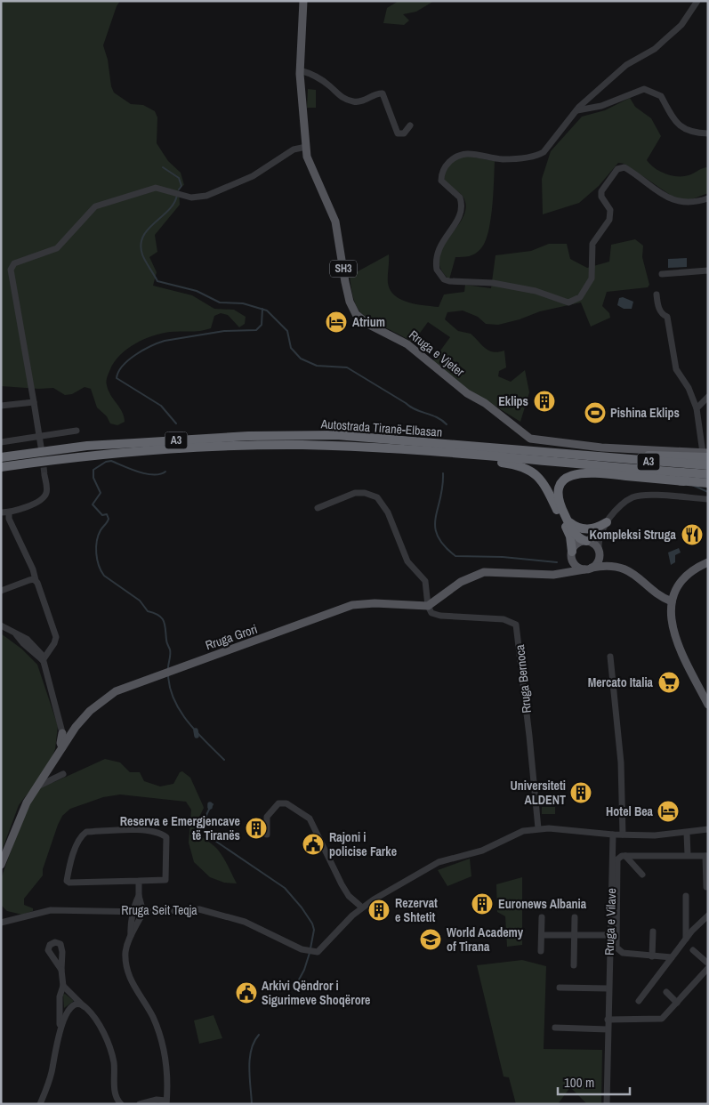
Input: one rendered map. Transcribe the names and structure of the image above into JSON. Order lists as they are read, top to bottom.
{
  "streets": {
    "highway": ["Autostrada Tiranë-Elbasan", "A3"],
    "main road": ["SH3", "Rruga e Vjeter", "Rruga Grori"],
    "street": ["Rruga Bernoca", "Rruga Seit Teqja", "Rruga e Vilave"]
  },
  "crossings": [
    ["Rruga Grori", "Rruga Bernoca"],
    ["Rruga Bernoca", "Rruga Seit Teqja"],
    ["Rruga Seit Teqja", "Rruga e Vilave"]
  ],
  "places": {
    "hotel": ["Atrium", "Hotel Bea"],
    "building": [
      "Eklips",
      "Universiteti ALDENT",
      "Reserva e Emergjencave të Tiranës",
      "Euronews Albania",
      "Rezervat e Shtetit"
    ],
    "sports": ["Pishina Eklips"],
    "restaurant": ["Kompleksi Struga"],
    "supermarket": ["Mercato Italia"],
    "public building": ["Rajoni i policise Farke", "Arkivi Qëndror i Sigurimeve Shoqërore"],
    "school or university": ["World Academy of Tirana"]
  },
  "scale_bar": "100 m"
}
